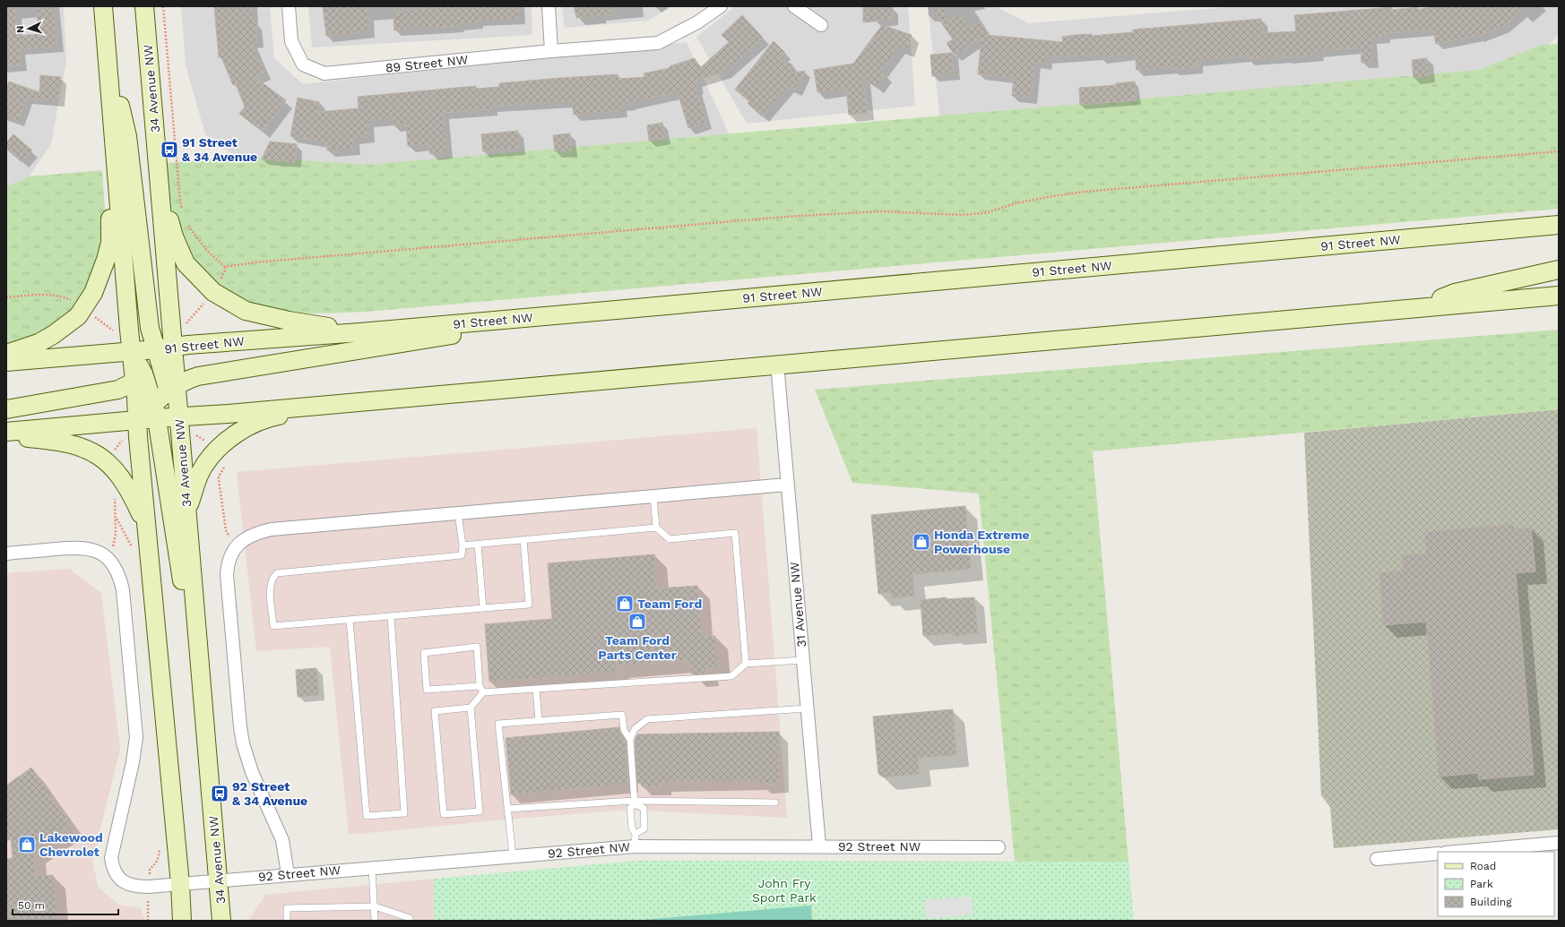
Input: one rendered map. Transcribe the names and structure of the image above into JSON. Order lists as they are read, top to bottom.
{
  "streets": {
    "main road": ["34 Avenue NW", "91 Street NW"],
    "street": ["89 Street NW", "31 Avenue NW", "92 Street NW"]
  },
  "crossings": [
    ["34 Avenue NW", "91 Street NW"],
    ["34 Avenue NW", "92 Street NW"],
    ["31 Avenue NW", "92 Street NW"]
  ],
  "parks": ["John Fry Sport Park"],
  "places": {
    "bus stop": ["91 Street & 34 Avenue", "92 Street & 34 Avenue"],
    "shop": [
      "Honda Extreme Powerhouse",
      "Team Ford",
      "Team Ford Parts Center",
      "Lakewood Chevrolet"
    ]
  },
  "legend": ["Road", "Park", "Building"],
  "scale_bar": "50 m",
  "north": "left"
}
